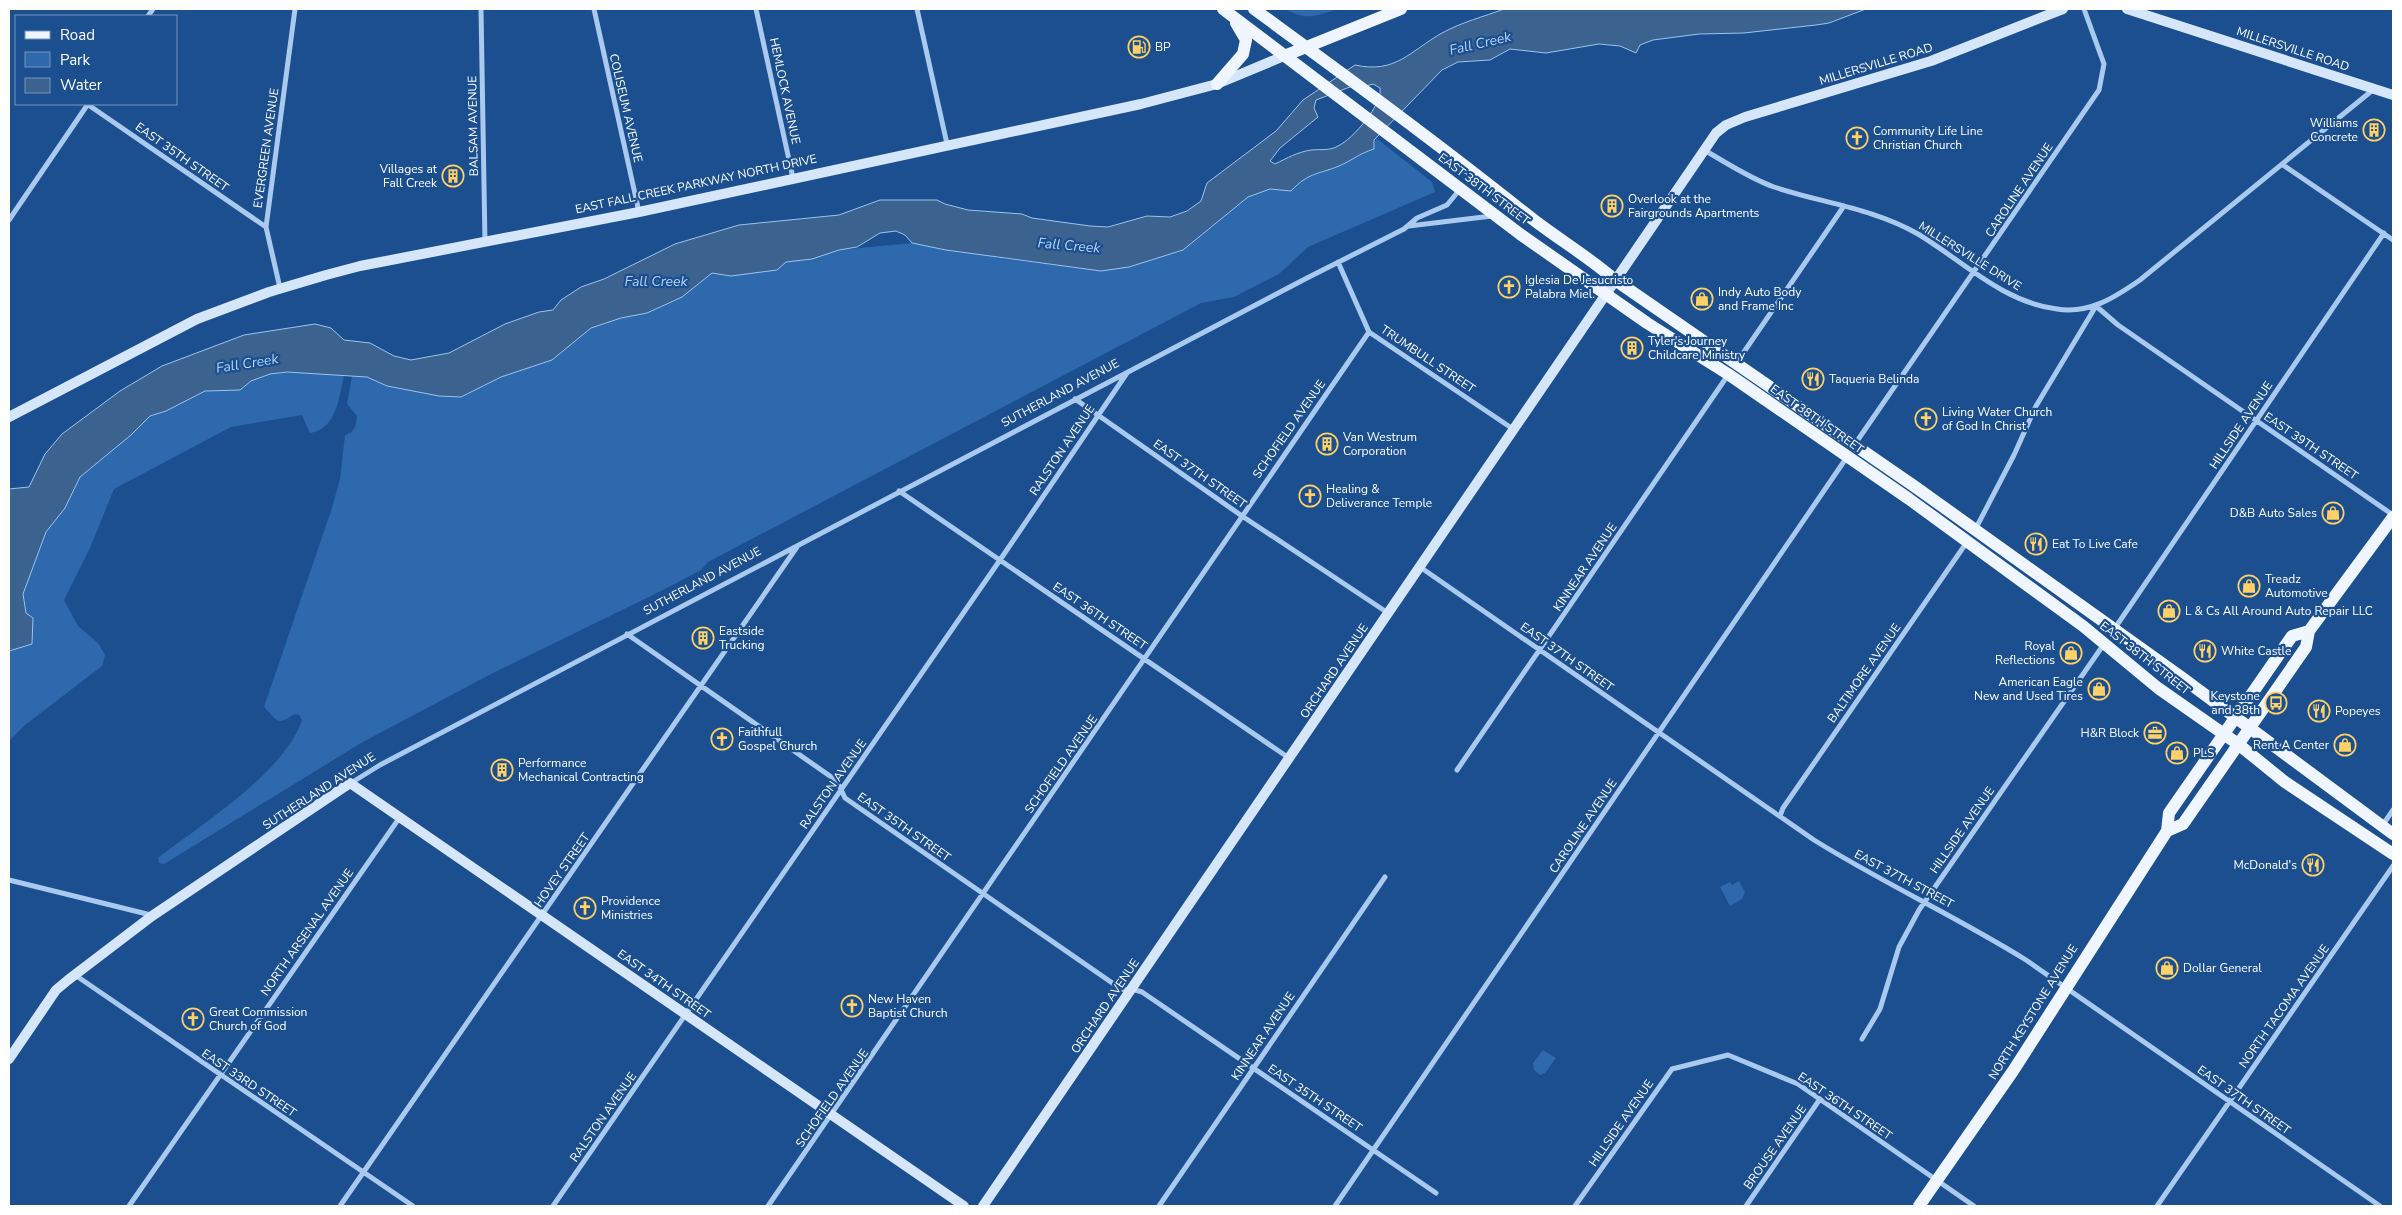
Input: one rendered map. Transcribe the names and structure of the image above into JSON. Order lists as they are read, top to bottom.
{
  "streets": {
    "main road": [
      "MILLERSVILLE ROAD",
      "EAST FALL CREEK PARKWAY NORTH DRIVE",
      "EAST 38TH STREET",
      "SUTHERLAND AVENUE",
      "ORCHARD AVENUE",
      "EAST 34TH STREET",
      "NORTH KEYSTONE AVENUE"
    ],
    "street": [
      "HEMLOCK AVENUE",
      "COLISEUM AVENUE",
      "BALSAM AVENUE",
      "EVERGREEN AVENUE",
      "EAST 35TH STREET",
      "CAROLINE AVENUE",
      "MILLERSVILLE DRIVE",
      "TRUMBULL STREET",
      "HILLSIDE AVENUE",
      "SCHOFIELD AVENUE",
      "EAST 39TH STREET",
      "RALSTON AVENUE",
      "EAST 37TH STREET",
      "KINNEAR AVENUE",
      "EAST 36TH STREET",
      "BALTIMORE AVENUE",
      "HOVEY STREET",
      "NORTH ARSENAL AVENUE",
      "NORTH TACOMA AVENUE",
      "EAST 33RD STREET",
      "BROUSE AVENUE"
    ]
  },
  "crossings": [
    ["MILLERSVILLE ROAD", "MILLERSVILLE DRIVE"],
    ["MILLERSVILLE ROAD", "ORCHARD AVENUE"],
    ["HEMLOCK AVENUE", "EAST FALL CREEK PARKWAY NORTH DRIVE"],
    ["COLISEUM AVENUE", "EAST FALL CREEK PARKWAY NORTH DRIVE"],
    ["BALSAM AVENUE", "EAST FALL CREEK PARKWAY NORTH DRIVE"],
    ["EVERGREEN AVENUE", "EAST 35TH STREET"],
    ["EVERGREEN AVENUE", "EAST FALL CREEK PARKWAY NORTH DRIVE"],
    ["EAST 35TH STREET", "CAROLINE AVENUE"],
    ["EAST 35TH STREET", "SUTHERLAND AVENUE"],
    ["EAST 35TH STREET", "SCHOFIELD AVENUE"],
    ["EAST 35TH STREET", "RALSTON AVENUE"],
    ["EAST 35TH STREET", "KINNEAR AVENUE"],
    ["EAST 35TH STREET", "ORCHARD AVENUE"],
    ["EAST 35TH STREET", "HOVEY STREET"],
    ["EAST FALL CREEK PARKWAY NORTH DRIVE", "EAST 38TH STREET"],
    ["EAST 38TH STREET", "CAROLINE AVENUE"],
    ["EAST 38TH STREET", "SUTHERLAND AVENUE"],
    ["EAST 38TH STREET", "HILLSIDE AVENUE"],
    ["EAST 38TH STREET", "KINNEAR AVENUE"],
    ["EAST 38TH STREET", "ORCHARD AVENUE"],
    ["EAST 38TH STREET", "BALTIMORE AVENUE"],
    ["EAST 38TH STREET", "NORTH KEYSTONE AVENUE"],
    ["CAROLINE AVENUE", "MILLERSVILLE DRIVE"],
    ["CAROLINE AVENUE", "EAST 37TH STREET"],
    ["MILLERSVILLE DRIVE", "EAST 39TH STREET"],
    ["MILLERSVILLE DRIVE", "ORCHARD AVENUE"],
    ["TRUMBULL STREET", "SUTHERLAND AVENUE"],
    ["TRUMBULL STREET", "SCHOFIELD AVENUE"],
    ["TRUMBULL STREET", "ORCHARD AVENUE"],
    ["SUTHERLAND AVENUE", "RALSTON AVENUE"],
    ["SUTHERLAND AVENUE", "EAST 37TH STREET"],
    ["SUTHERLAND AVENUE", "EAST 36TH STREET"],
    ["SUTHERLAND AVENUE", "HOVEY STREET"],
    ["SUTHERLAND AVENUE", "EAST 34TH STREET"],
    ["SUTHERLAND AVENUE", "EAST 33RD STREET"],
    ["HILLSIDE AVENUE", "EAST 39TH STREET"],
    ["HILLSIDE AVENUE", "EAST 37TH STREET"],
    ["HILLSIDE AVENUE", "EAST 36TH STREET"],
    ["SCHOFIELD AVENUE", "EAST 37TH STREET"],
    ["SCHOFIELD AVENUE", "EAST 36TH STREET"],
    ["SCHOFIELD AVENUE", "EAST 34TH STREET"],
    ["EAST 39TH STREET", "NORTH KEYSTONE AVENUE"],
    ["RALSTON AVENUE", "EAST 37TH STREET"],
    ["RALSTON AVENUE", "EAST 36TH STREET"],
    ["RALSTON AVENUE", "EAST 34TH STREET"],
    ["EAST 37TH STREET", "KINNEAR AVENUE"],
    ["EAST 37TH STREET", "ORCHARD AVENUE"],
    ["EAST 37TH STREET", "BALTIMORE AVENUE"],
    ["EAST 37TH STREET", "NORTH TACOMA AVENUE"],
    ["EAST 37TH STREET", "NORTH KEYSTONE AVENUE"],
    ["EAST 36TH STREET", "ORCHARD AVENUE"],
    ["EAST 36TH STREET", "NORTH KEYSTONE AVENUE"],
    ["EAST 36TH STREET", "BROUSE AVENUE"],
    ["HOVEY STREET", "EAST 34TH STREET"],
    ["HOVEY STREET", "EAST 33RD STREET"],
    ["NORTH ARSENAL AVENUE", "EAST 34TH STREET"],
    ["NORTH ARSENAL AVENUE", "EAST 33RD STREET"]
  ],
  "water": ["Fall Creek"],
  "places": {
    "fuel station": ["BP"],
    "building": [
      "Williams Concrete",
      "Villages at Fall Creek",
      "Overlook at the Fairgrounds Apartments",
      "Tyler's Journey Childcare Ministry",
      "Van Westrum Corporation",
      "Eastside Trucking",
      "Performance Mechanical Contracting"
    ],
    "church": [
      "Community Life Line Christian Church",
      "Iglesia De Jesucristo Palabra Miel.",
      "Living Water Church of God In Christ",
      "Healing & Deliverance Temple",
      "Faithfull Gospel Church",
      "Providence Ministries",
      "New Haven Baptist Church",
      "Great Commission Church of God"
    ],
    "shop": [
      "Indy Auto Body and Frame Inc",
      "D&B Auto Sales",
      "Treadz Automotive",
      "L & Cs All Around Auto Repair LLC",
      "Royal Reflections",
      "American Eagle New and Used Tires",
      "Rent A Center",
      "PLS",
      "Dollar General"
    ],
    "restaurant": [
      "Taqueria Belinda",
      "Eat To Live Cafe",
      "White Castle",
      "Popeyes",
      "McDonald's"
    ],
    "bus stop": ["Keystone and 38th"],
    "office": ["H&R Block"]
  },
  "legend": ["Road", "Park", "Water"]
}
